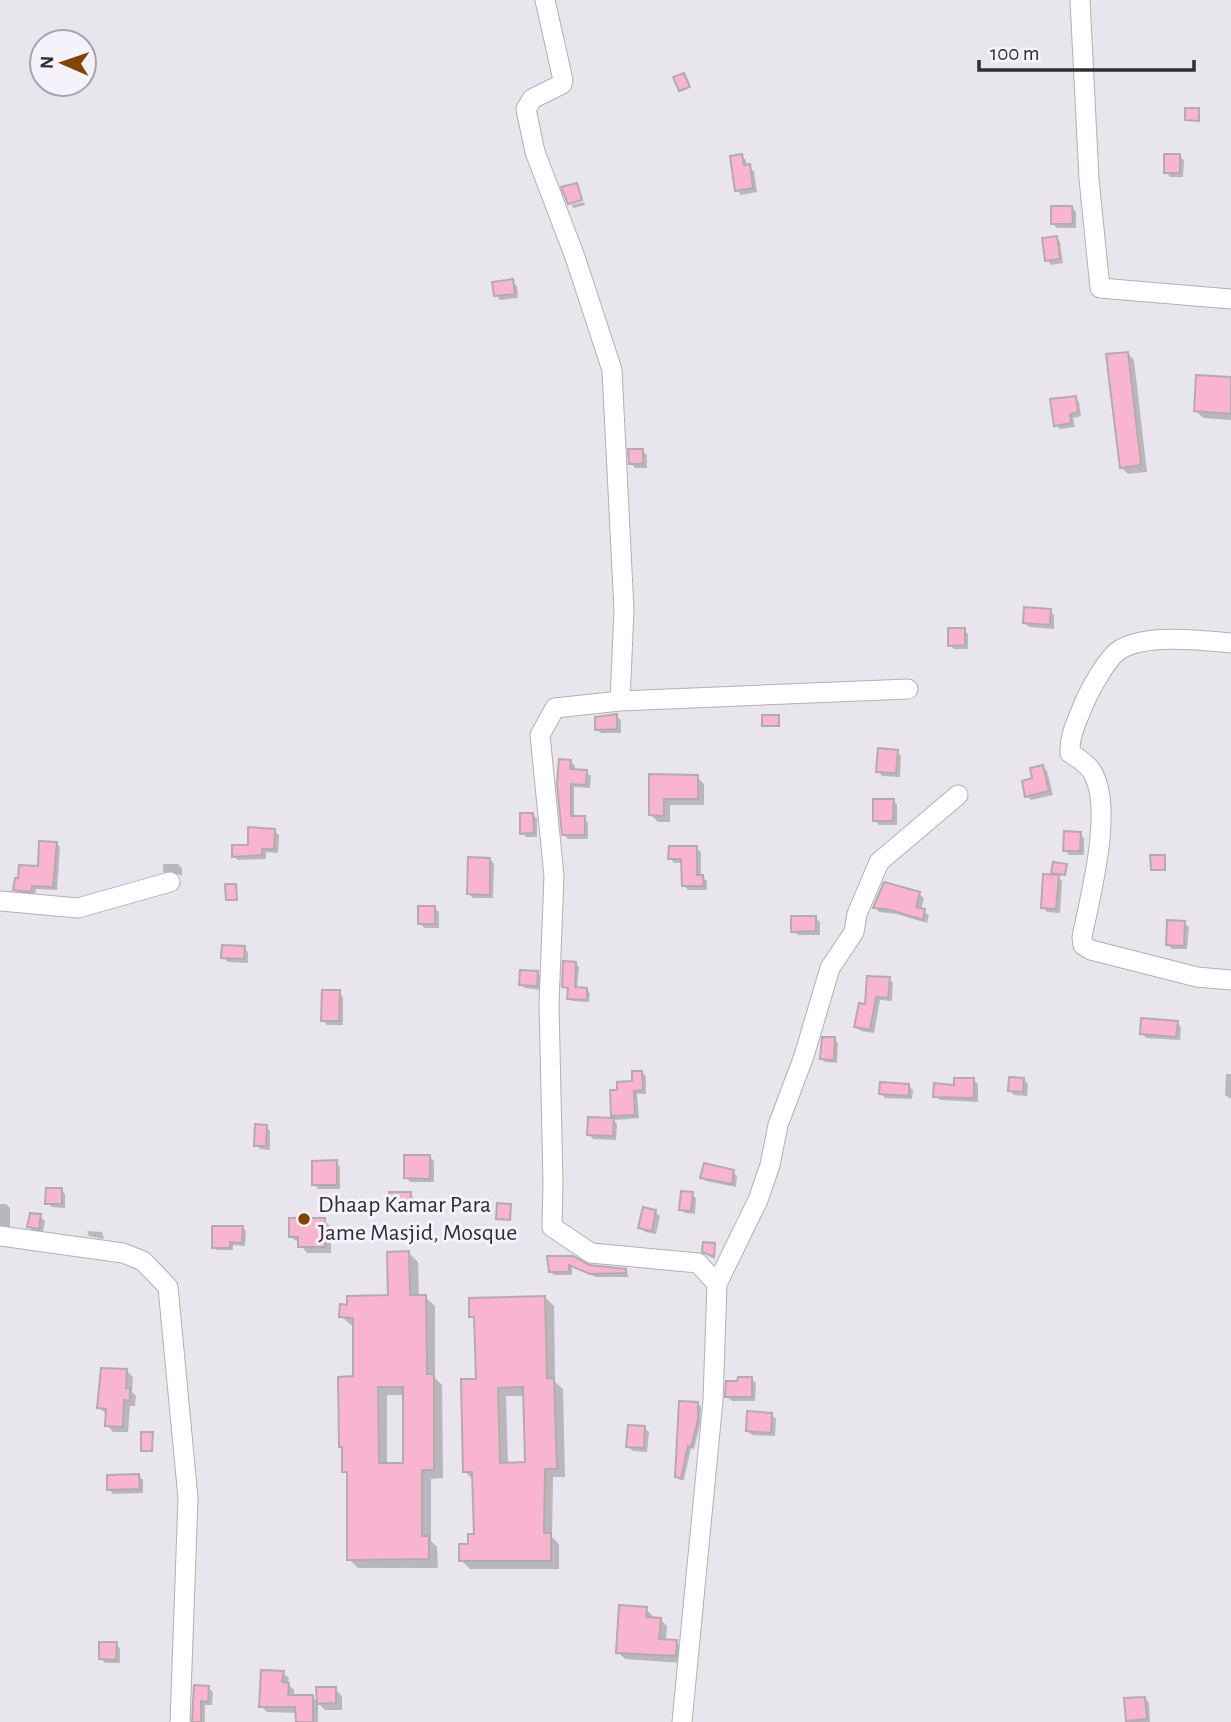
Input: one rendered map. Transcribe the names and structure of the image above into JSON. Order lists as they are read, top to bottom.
{
  "places": ["Dhaap Kamar Para Jame Masjid, Mosque"],
  "scale_bar": "100 m",
  "north": "left"
}
